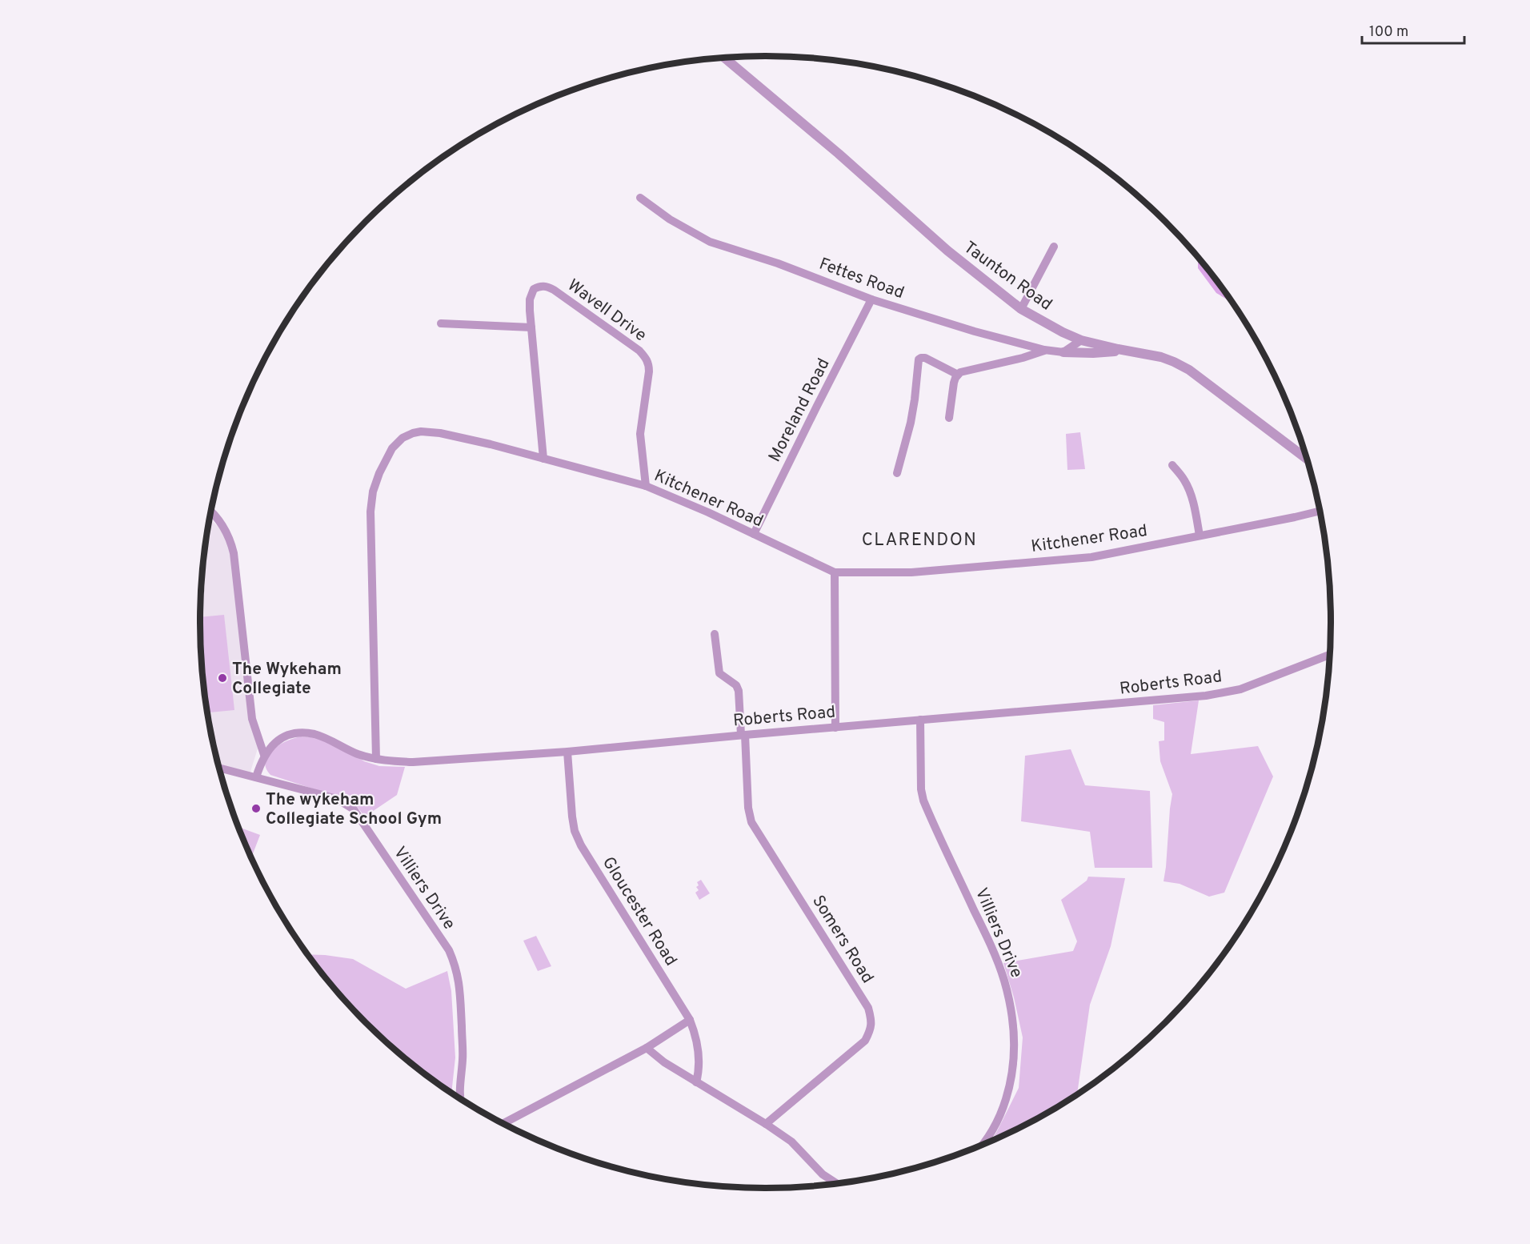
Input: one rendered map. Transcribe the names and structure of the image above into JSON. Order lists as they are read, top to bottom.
{
  "streets": {
    "street": [
      "Taunton Road",
      "Fettes Road",
      "Wavell Drive",
      "Moreland Road",
      "Kitchener Road",
      "Roberts Road",
      "Villiers Drive",
      "Gloucester Road",
      "Somers Road"
    ]
  },
  "crossings": [
    ["Fettes Road", "Moreland Road"],
    ["Wavell Drive", "Kitchener Road"],
    ["Moreland Road", "Kitchener Road"],
    ["Kitchener Road", "Roberts Road"],
    ["Roberts Road", "Villiers Drive"],
    ["Roberts Road", "Gloucester Road"],
    ["Roberts Road", "Somers Road"]
  ],
  "districts": ["CLARENDON"],
  "places": ["The Wykeham Collegiate", "The wykeham Collegiate School Gym"],
  "scale_bar": "100 m"
}
